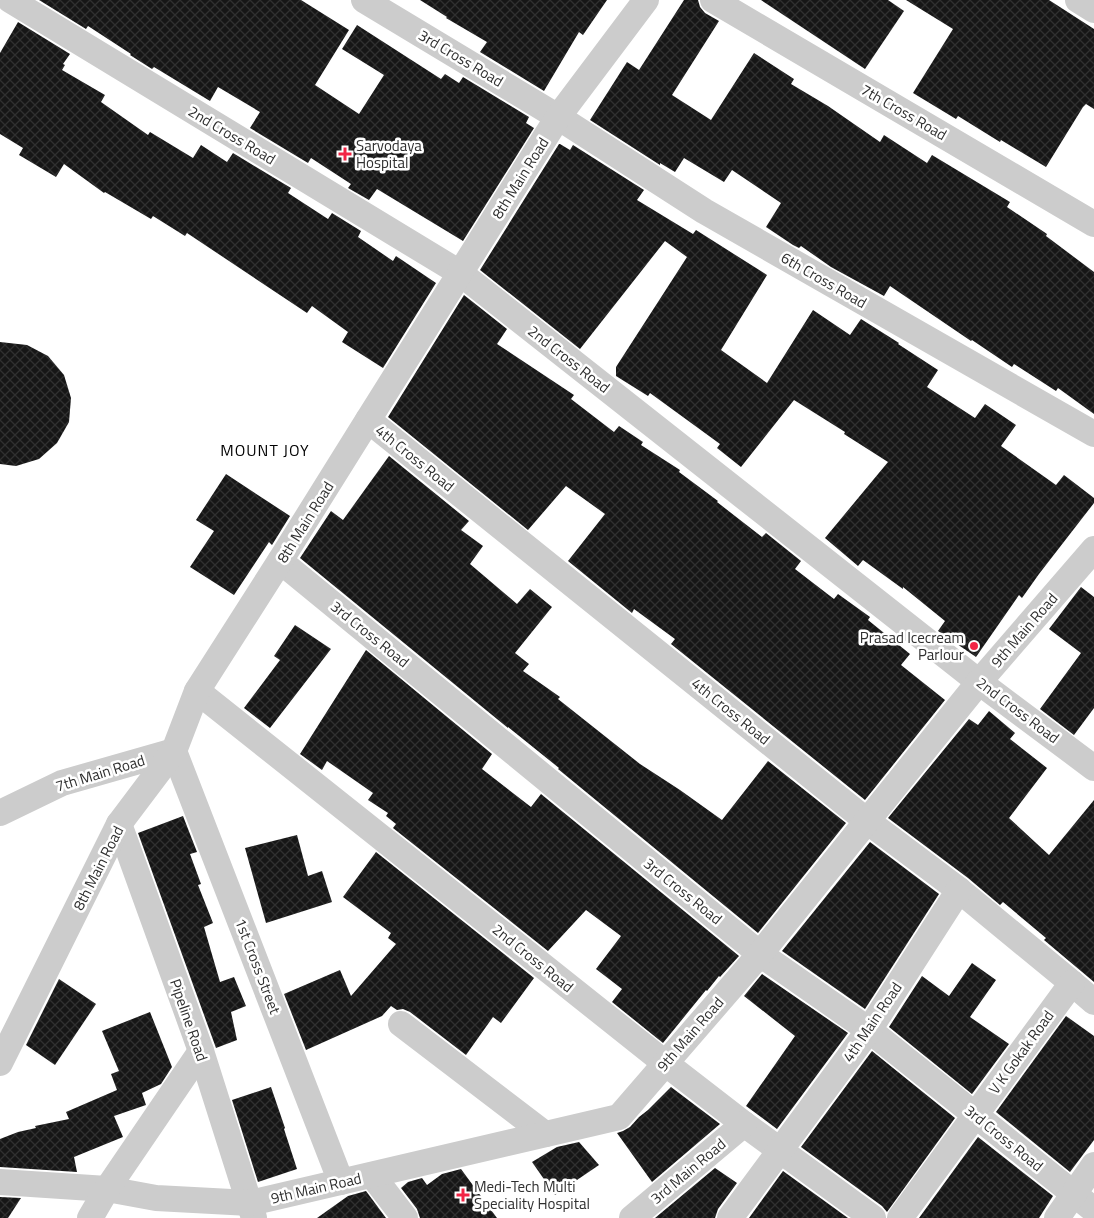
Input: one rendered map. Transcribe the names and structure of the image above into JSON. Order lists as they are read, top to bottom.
{
  "streets": {
    "street": [
      "3rd Cross Road",
      "7th Cross Road",
      "2nd Cross Road",
      "8th Main Road",
      "6th Cross Road",
      "4th Cross Road",
      "9th Main Road",
      "7th Main Road",
      "1st Cross Street",
      "Pipeline Road",
      "4th Main Road",
      "V K Gokak Road",
      "3rd Main Road"
    ]
  },
  "crossings": [
    ["3rd Cross Road", "8th Main Road"],
    ["3rd Cross Road", "6th Cross Road"],
    ["3rd Cross Road", "9th Main Road"],
    ["3rd Cross Road", "4th Main Road"],
    ["3rd Cross Road", "V K Gokak Road"],
    ["2nd Cross Road", "8th Main Road"],
    ["2nd Cross Road", "9th Main Road"],
    ["2nd Cross Road", "4th Main Road"],
    ["2nd Cross Road", "3rd Main Road"],
    ["8th Main Road", "6th Cross Road"],
    ["8th Main Road", "4th Cross Road"],
    ["8th Main Road", "7th Main Road"],
    ["8th Main Road", "1st Cross Street"],
    ["8th Main Road", "Pipeline Road"],
    ["4th Cross Road", "9th Main Road"],
    ["4th Cross Road", "4th Main Road"],
    ["4th Cross Road", "V K Gokak Road"],
    ["9th Main Road", "1st Cross Street"],
    ["9th Main Road", "Pipeline Road"],
    ["7th Main Road", "1st Cross Street"]
  ],
  "districts": ["MOUNT JOY"],
  "places": {
    "health": ["Sarvodaya Hospital", "Medi-Tech Multi Speciality Hospital"],
    "other": ["Prasad Icecream Parlour"]
  }
}
